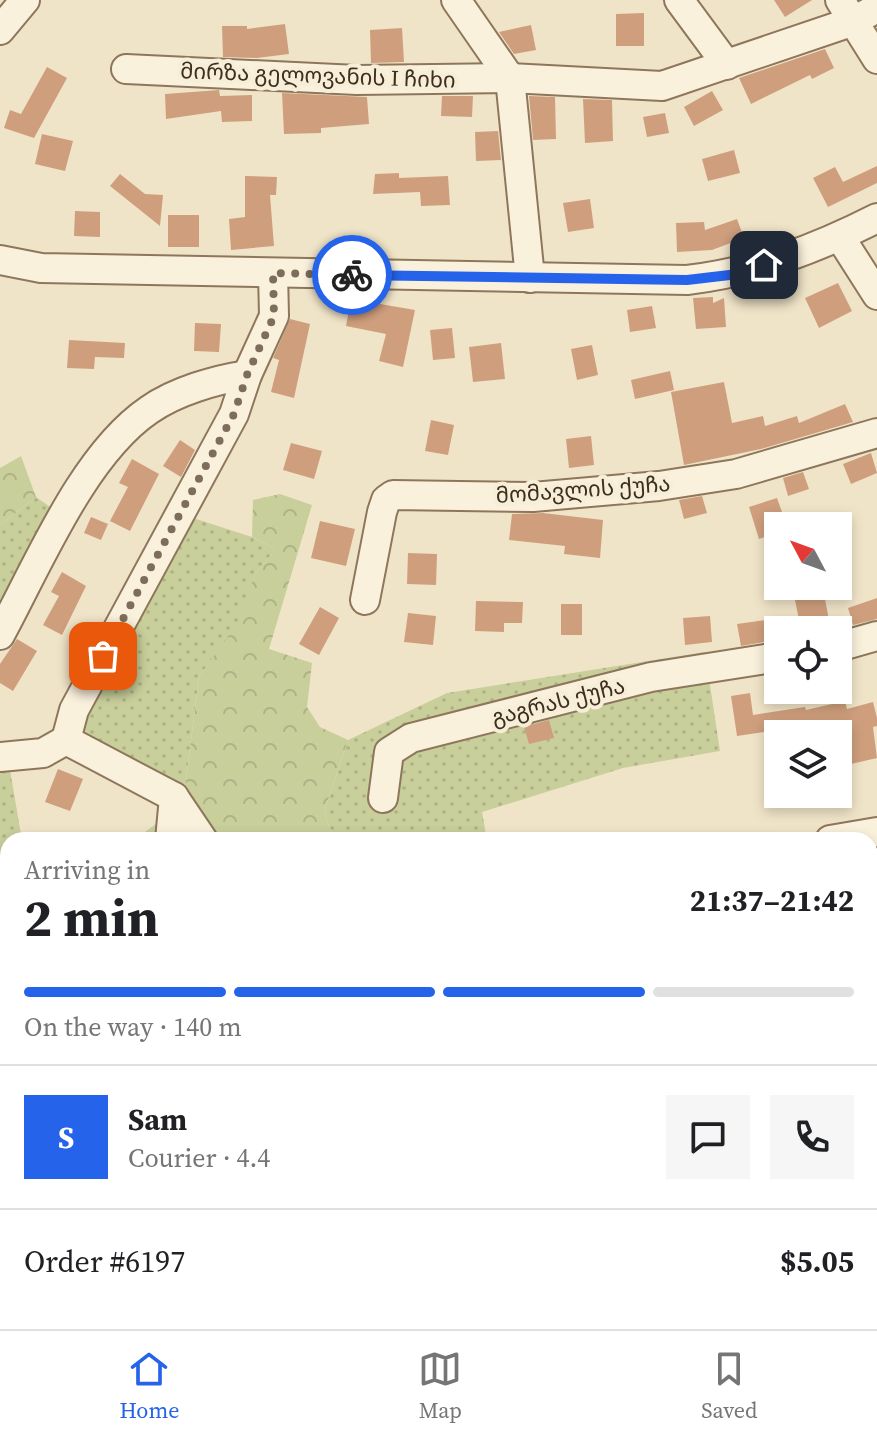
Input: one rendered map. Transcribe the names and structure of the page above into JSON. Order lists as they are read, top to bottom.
{
  "streets": {
    "street": ["მირზა გელოვანის I ჩიხი", "მომავლის ქუჩა", "გაგრას ქუჩა"]
  },
  "north": "top left",
  "page": {
    "heading": ["2 min", "Arriving in", "21:37–21:42"],
    "panel": [
      "Sam",
      "Courier · 4.4",
      "Order #6197",
      "$5.05"
    ],
    "bar": "On the way · 140 m",
    "round": "S",
    "tabs": ["Home", "Map", "Saved"]
  }
}
